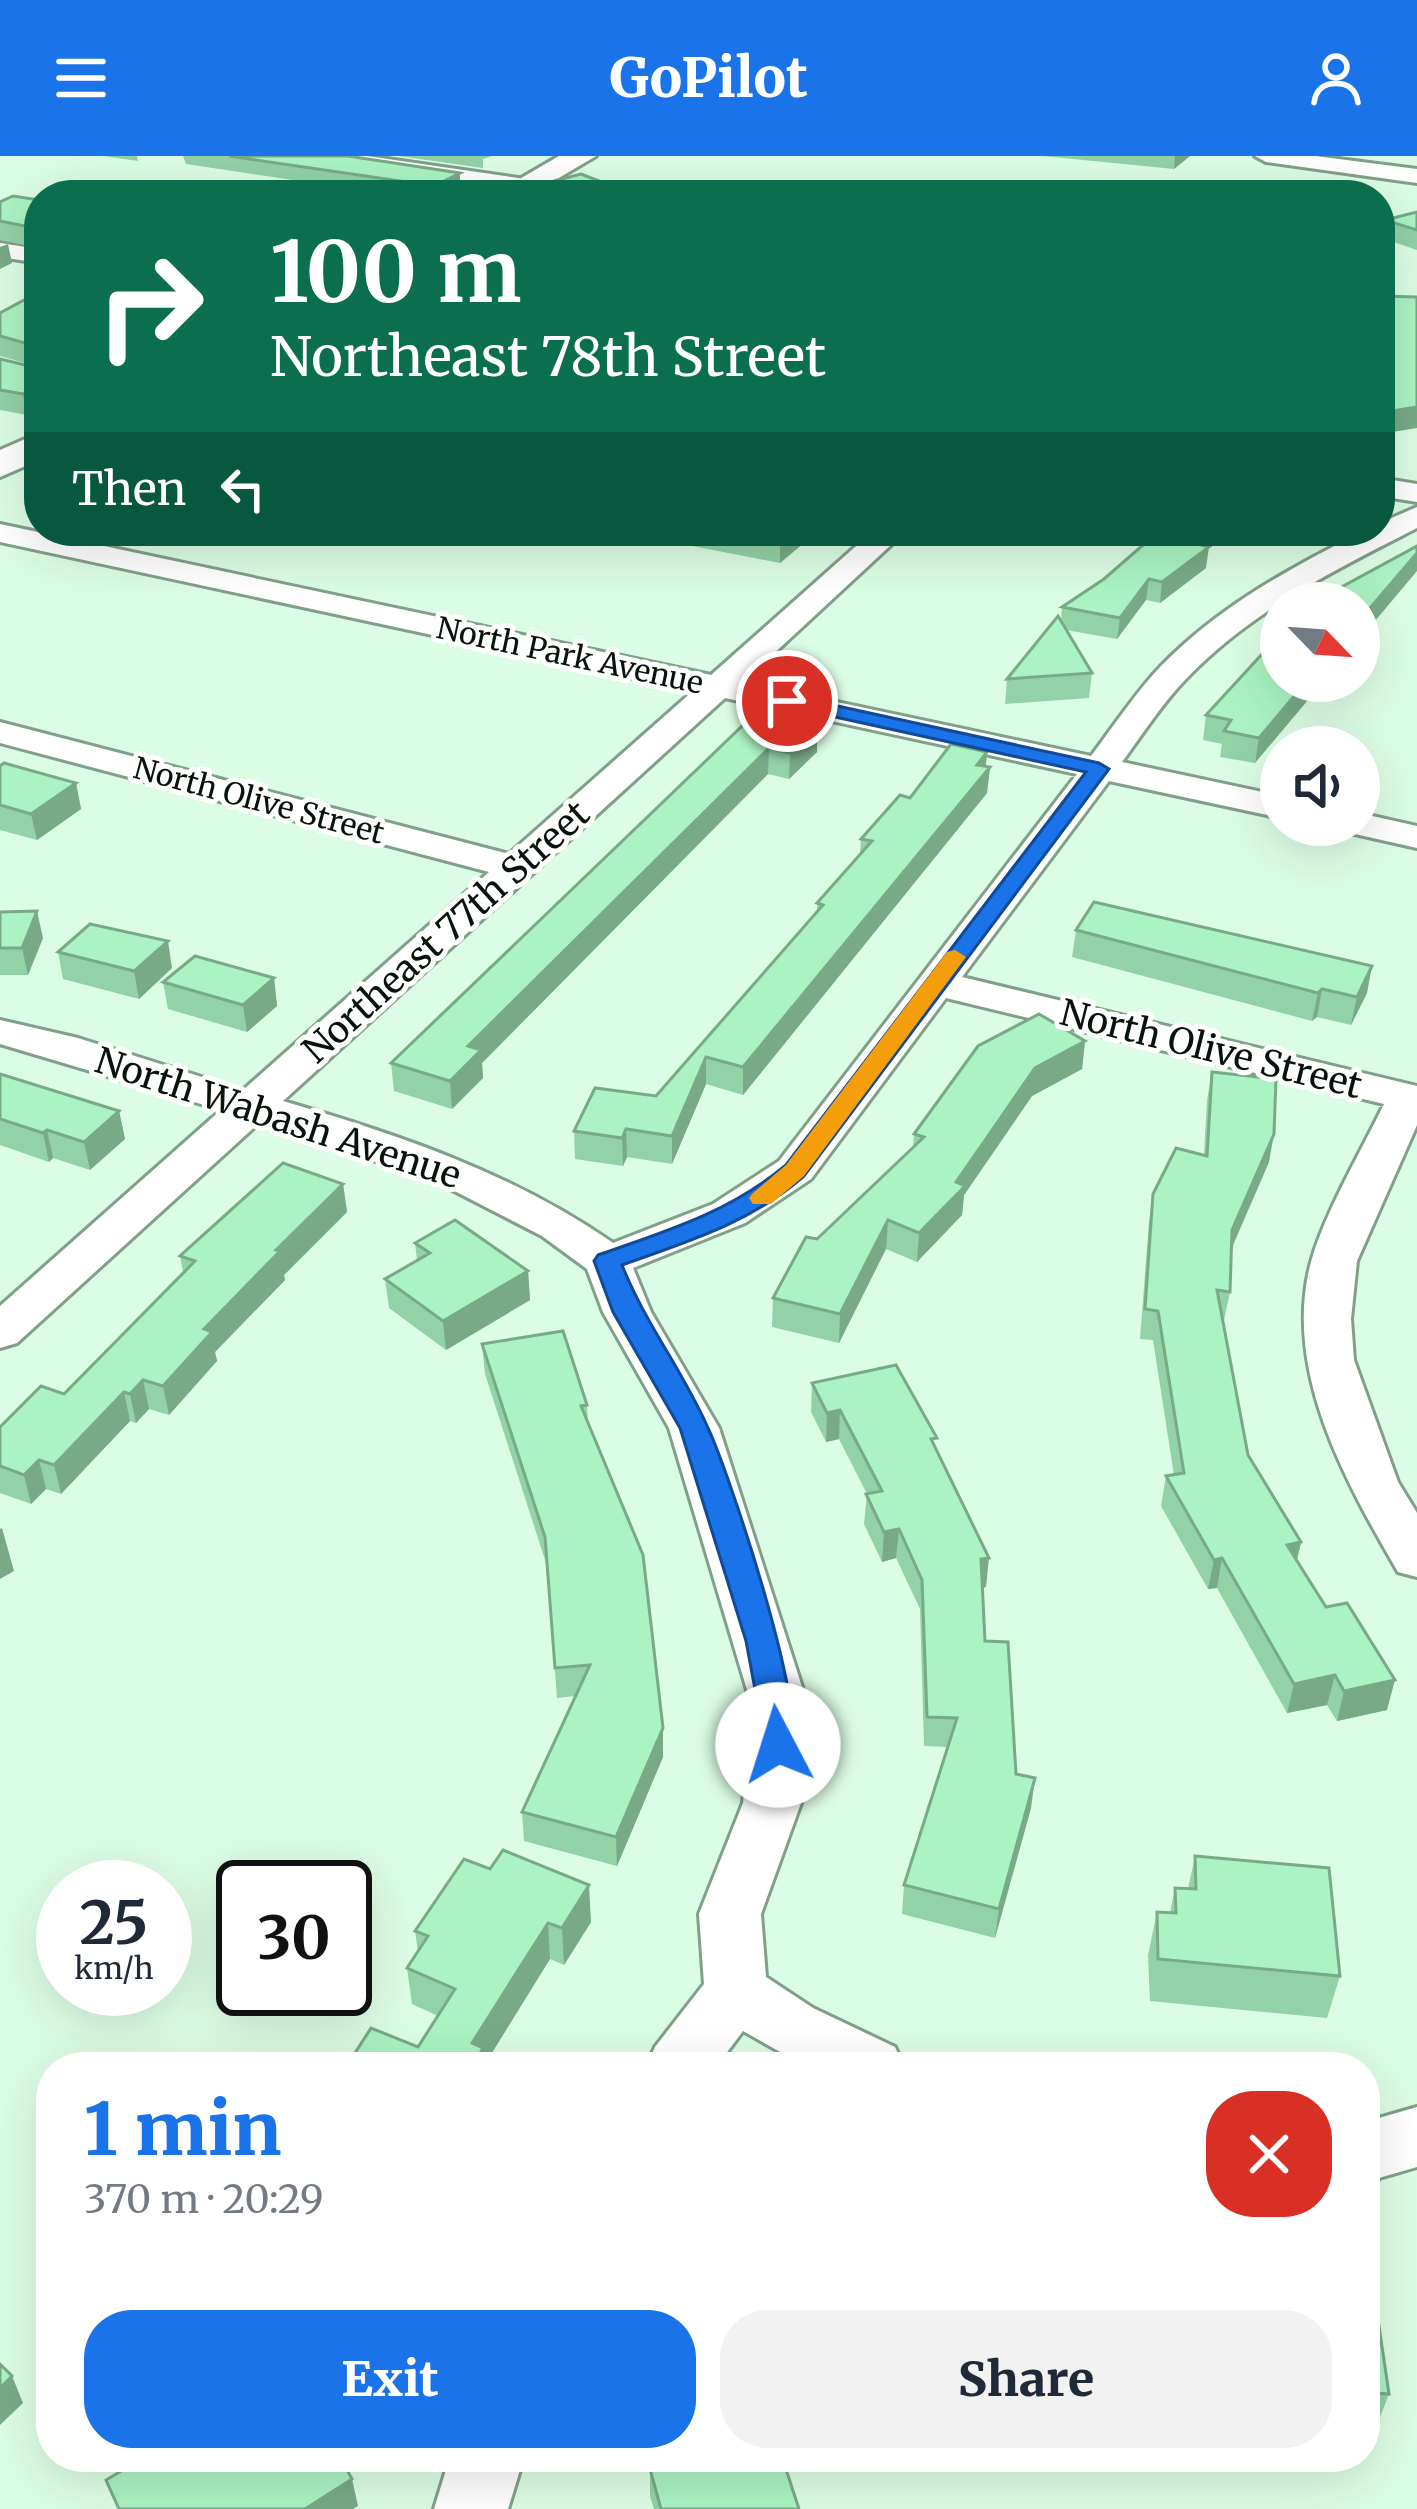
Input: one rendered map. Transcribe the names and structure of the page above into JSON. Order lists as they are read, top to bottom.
{
  "streets": {
    "street": [
      "North Park Avenue",
      "North Olive Street",
      "Northeast 77th Street",
      "North Wabash Avenue"
    ]
  },
  "crossings": [
    ["North Park Avenue", "Northeast 77th Street"],
    ["North Olive Street", "Northeast 77th Street"],
    ["Northeast 77th Street", "North Wabash Avenue"]
  ],
  "north": "bottom right",
  "page": {
    "header": "GoPilot",
    "turn": ["100 m", "Northeast 78th Street"],
    "then": "Then",
    "speed": "25 km/h",
    "limit": "30",
    "heading": ["1 min", "370 m · 20:29"],
    "buttons": ["Exit", "Share"]
  }
}
